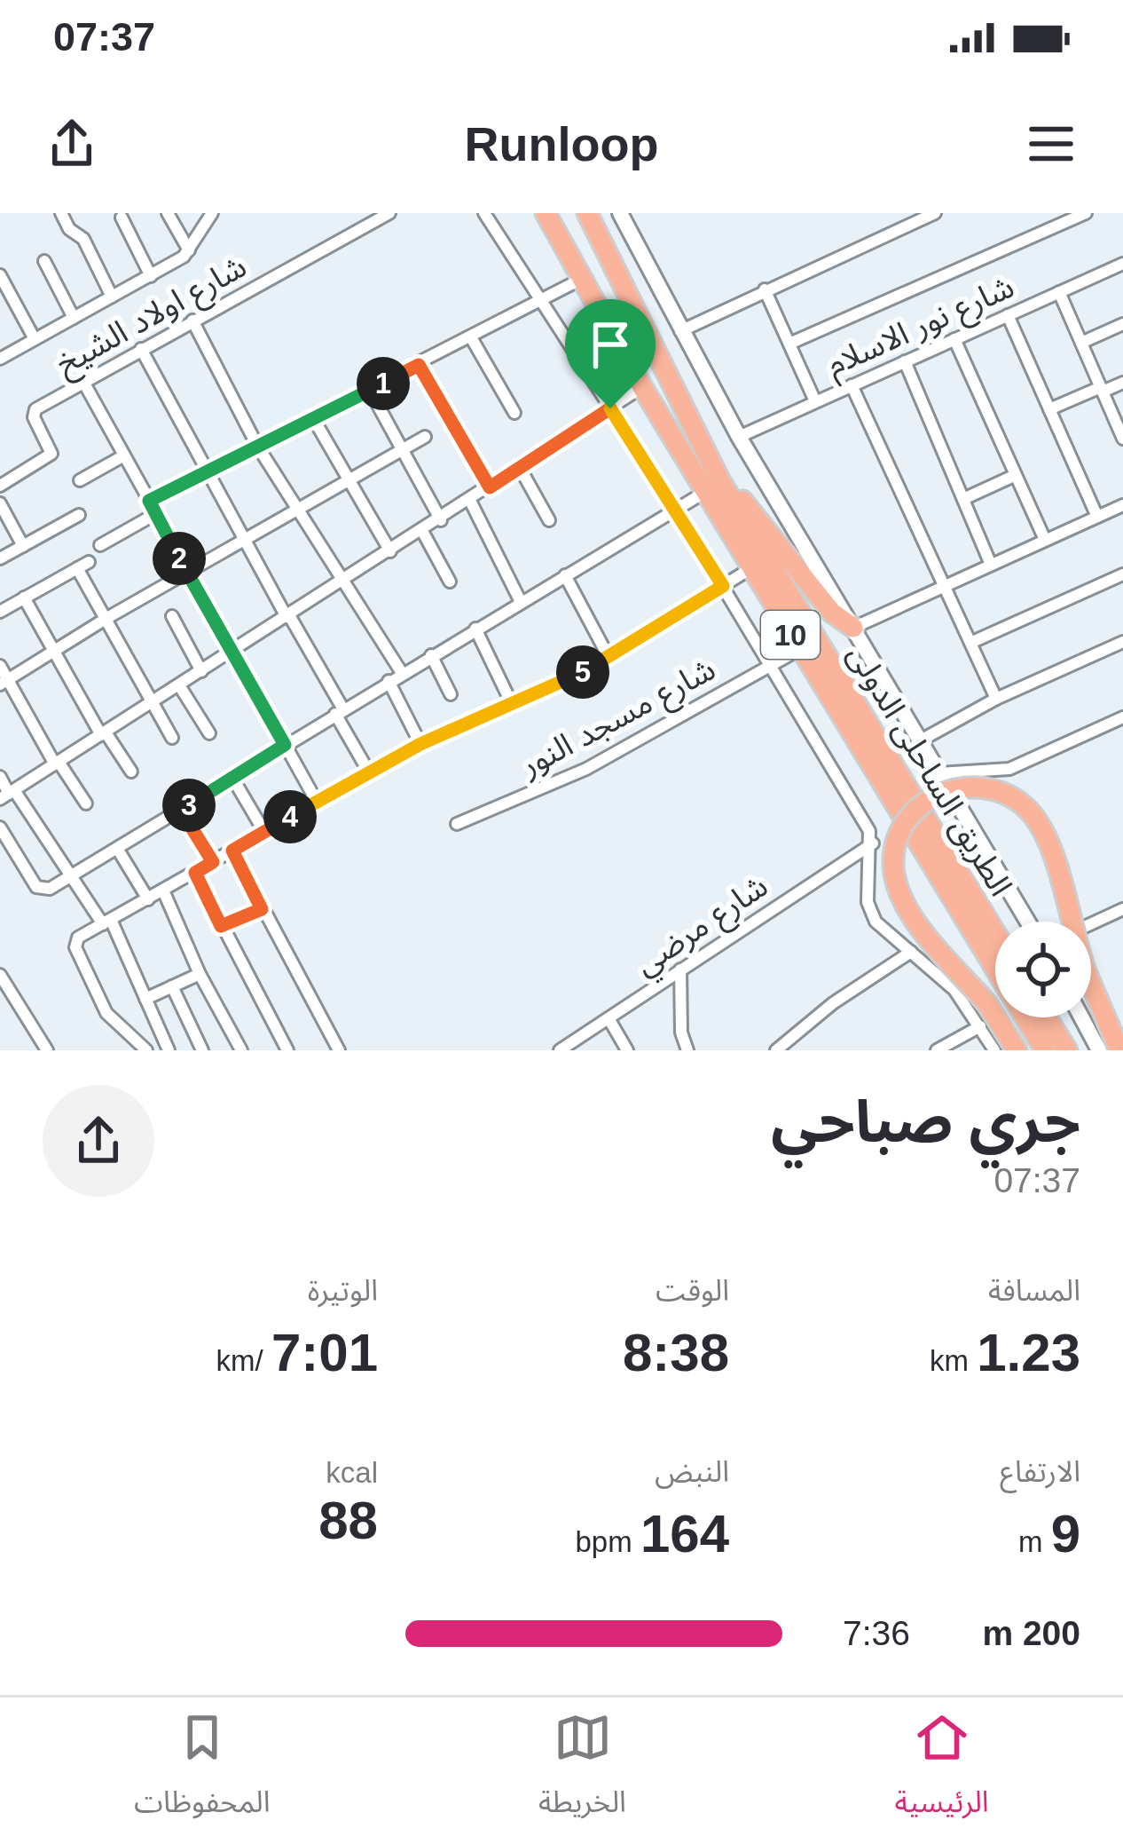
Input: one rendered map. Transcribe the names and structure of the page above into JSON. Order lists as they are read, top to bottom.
{
  "streets": {
    "highway": ["10", "الطريق الساحلى الدولى"],
    "street": [
      "شارع اولاد الشيخ",
      "شارع نور الاسلام",
      "شارع مسجد النور",
      "شارع مرضي"
    ]
  },
  "crossings": [
    ["شارع مسجد النور", "الطريق الساحلى الدولى"]
  ],
  "page": {
    "status": "07:37",
    "header": "Runloop",
    "pins": [
      "1",
      "2",
      "5",
      "3",
      "4"
    ],
    "heading": ["جري صباحي", "07:37"],
    "stats": [
      ["المسافة", "1.23 km"],
      ["الوقت", "8:38"],
      ["الوتيرة", "7:01 /km"],
      ["الارتفاع", "9 m"],
      ["النبض", "164 bpm"],
      ["kcal", "88"]
    ],
    "list": [
      {
        "name": "200 m",
        "note": "7:36"
      }
    ],
    "tabs": ["الرئيسية", "الخريطة", "المحفوظات"]
  }
}
